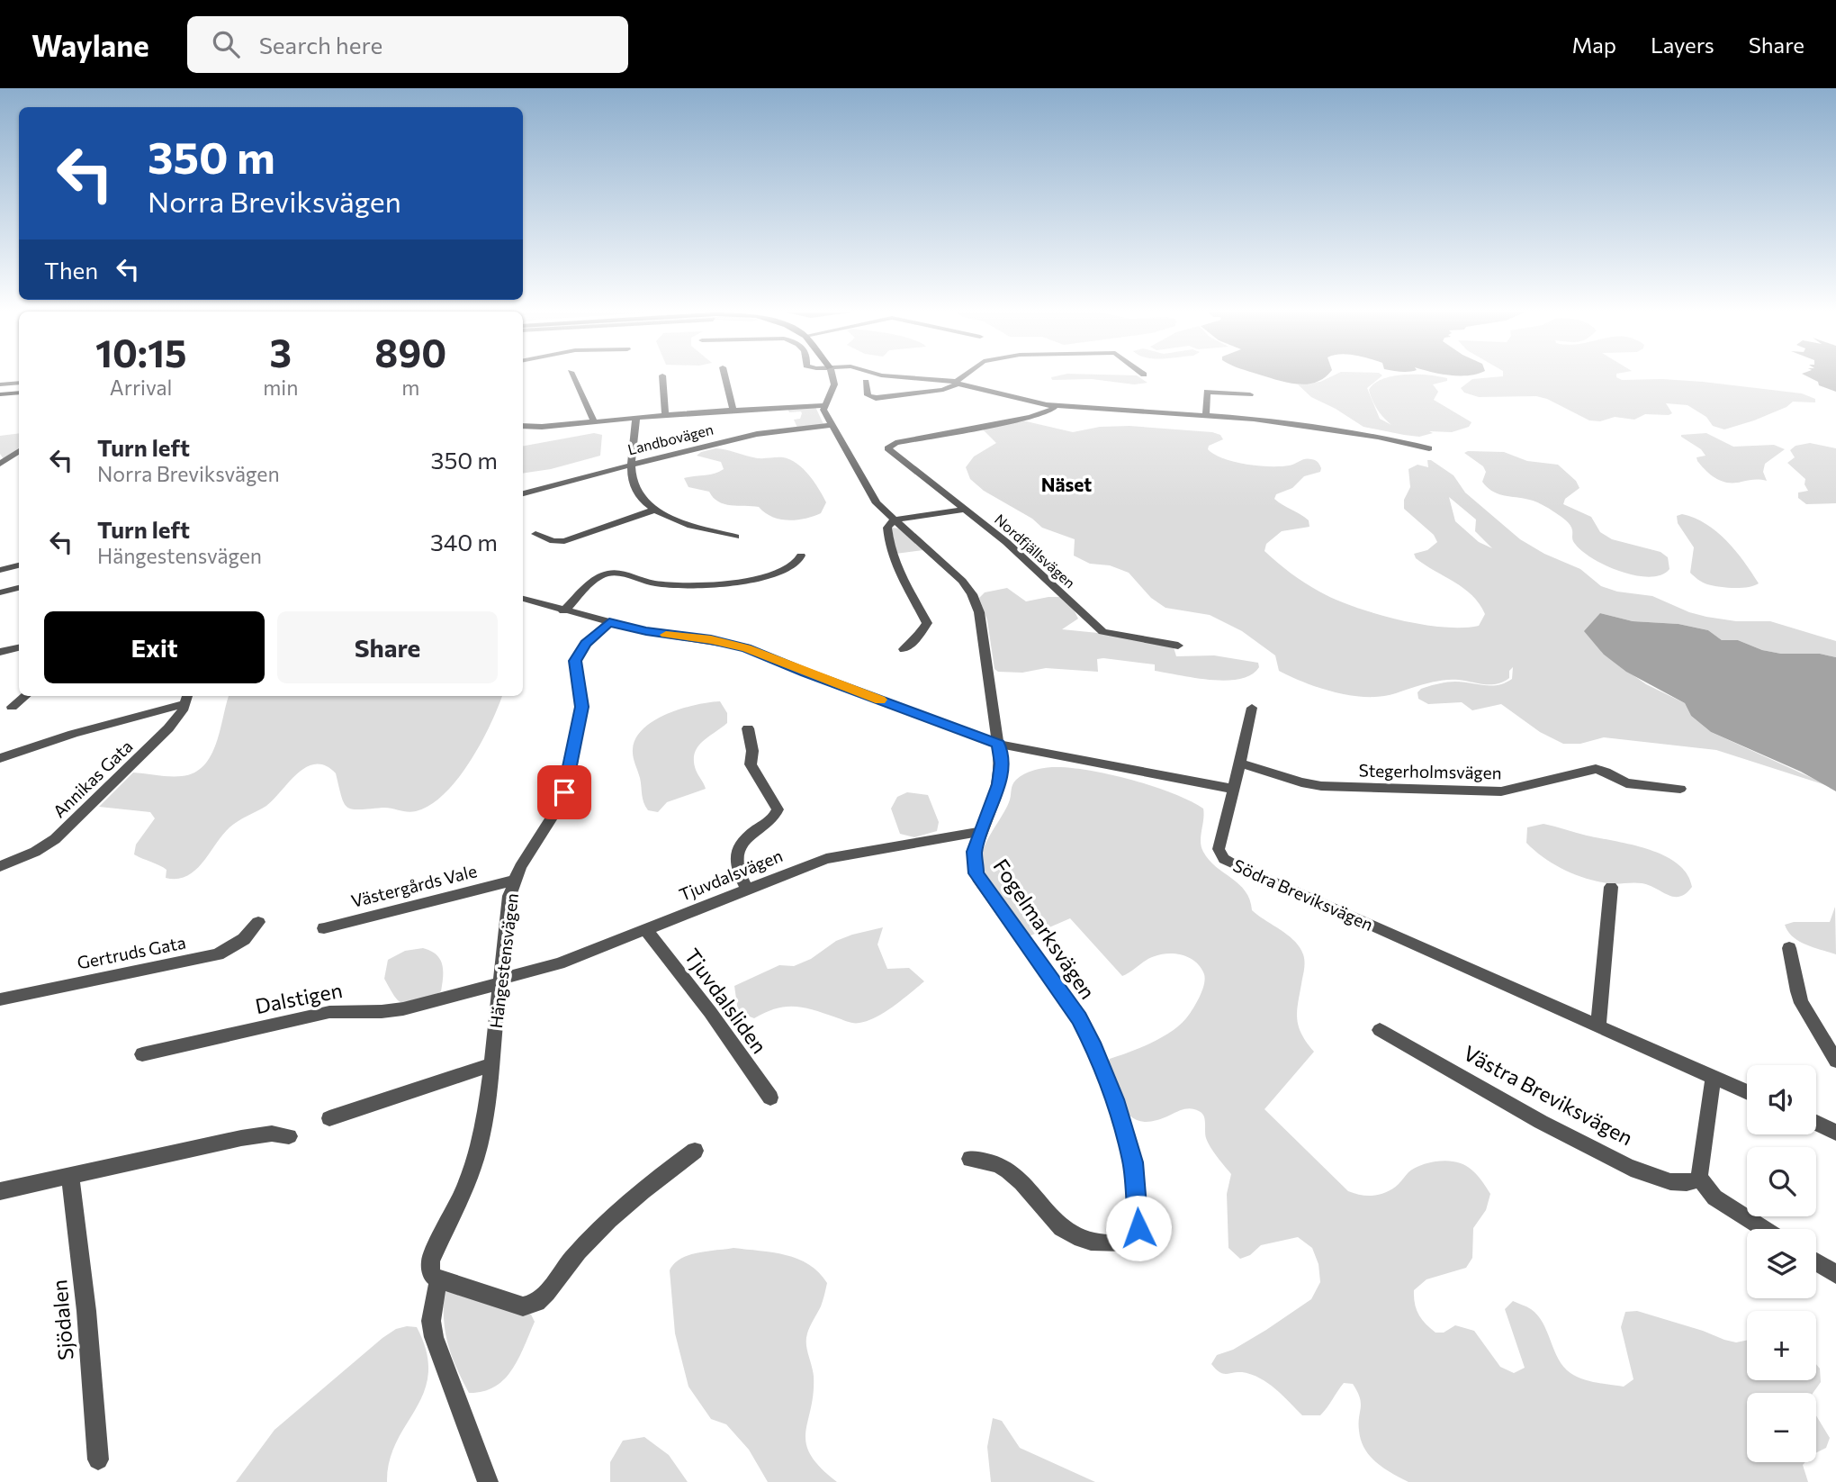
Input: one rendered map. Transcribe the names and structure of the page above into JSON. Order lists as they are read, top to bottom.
{
  "streets": {
    "street": [
      "Landbovägen",
      "Nordfjällsvägen",
      "Stegerholmsvägen",
      "Annikas Gata",
      "Tjuvdalsvägen",
      "Västergårds Vale",
      "Södra Breviksvägen",
      "Fogelmarksvägen",
      "Gertruds Gata",
      "Hängestensvägen",
      "Dalstigen",
      "Tjuvdalsliden",
      "Västra Breviksvägen",
      "Sjödalen"
    ]
  },
  "crossings": [
    ["Landbovägen", "Fogelmarksvägen"],
    ["Tjuvdalsvägen", "Fogelmarksvägen"],
    ["Tjuvdalsvägen", "Hängestensvägen"],
    ["Tjuvdalsvägen", "Dalstigen"],
    ["Tjuvdalsvägen", "Tjuvdalsliden"],
    ["Västergårds Vale", "Hängestensvägen"],
    ["Hängestensvägen", "Dalstigen"]
  ],
  "districts": ["Näset"],
  "page": {
    "header": "Waylane",
    "search": "Search here",
    "nav": ["Map", "Layers", "Share"],
    "turn": ["350 m", "Norra Breviksvägen"],
    "then": "Then",
    "eta": [
      "10:15",
      "Arrival",
      "3",
      "min",
      "890",
      "m"
    ],
    "list": [
      {
        "name": "Turn left",
        "note": "Norra Breviksvägen",
        "value": "350 m"
      },
      {
        "name": "Turn left",
        "note": "Hängestensvägen",
        "value": "340 m"
      }
    ],
    "buttons": ["Exit", "Share"],
    "map_buttons": ["+", "−"]
  }
}
